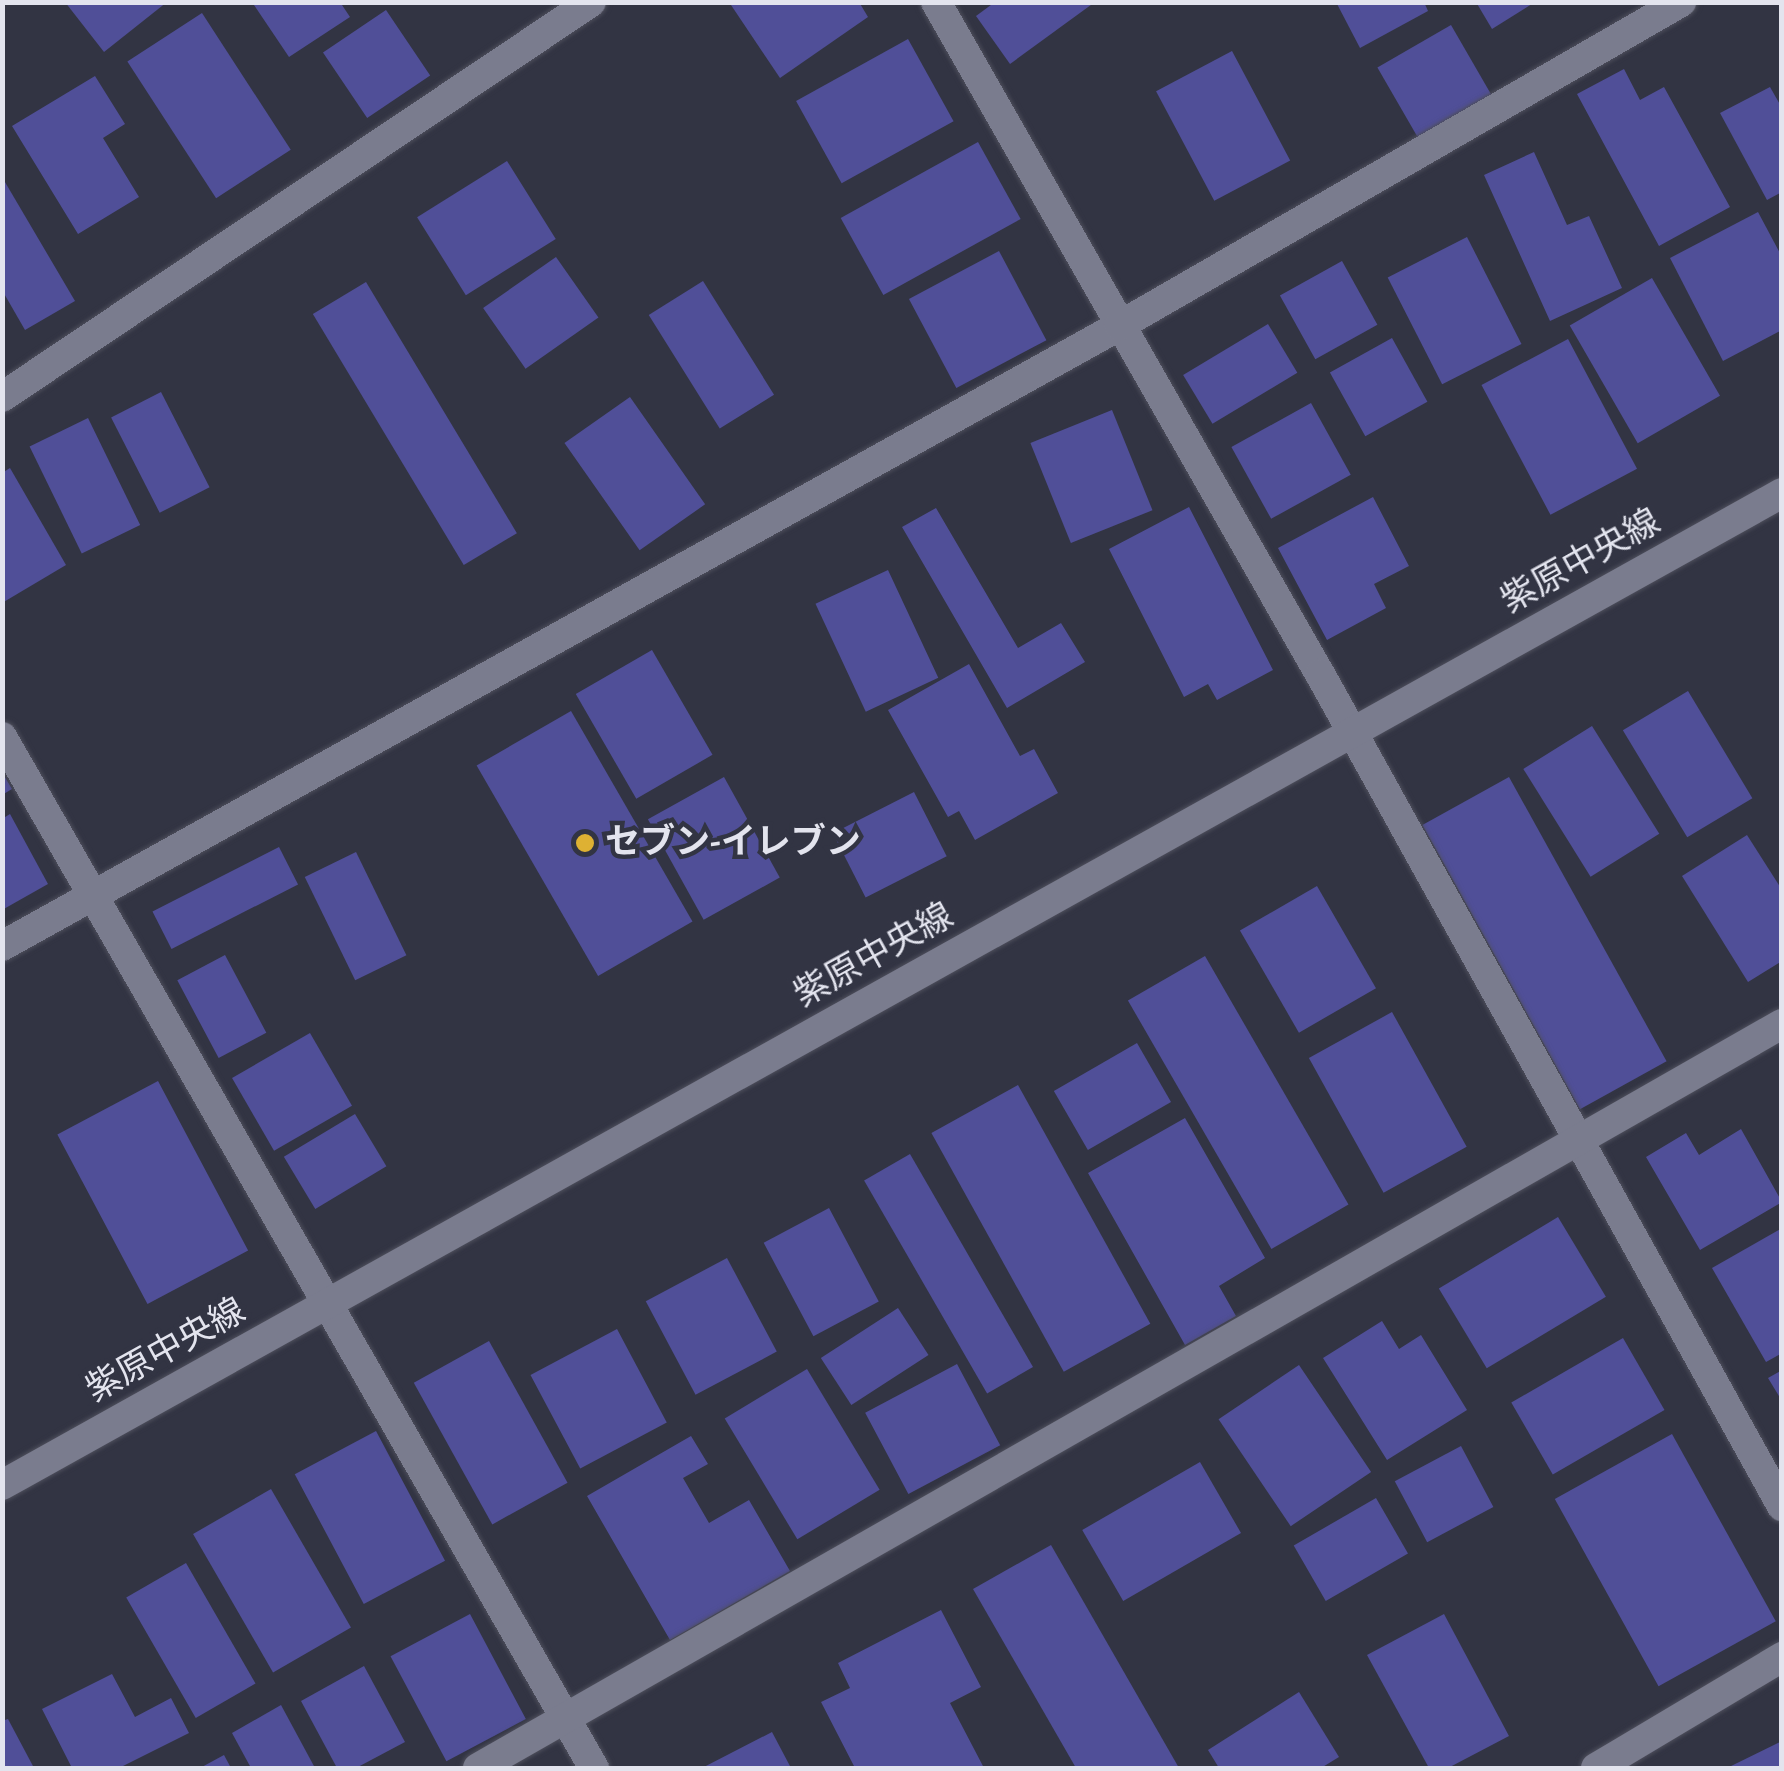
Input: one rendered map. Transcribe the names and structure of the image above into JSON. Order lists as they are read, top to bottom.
{
  "streets": {
    "street": ["紫原中央線"]
  },
  "places": ["セブン-イレブン"]
}
